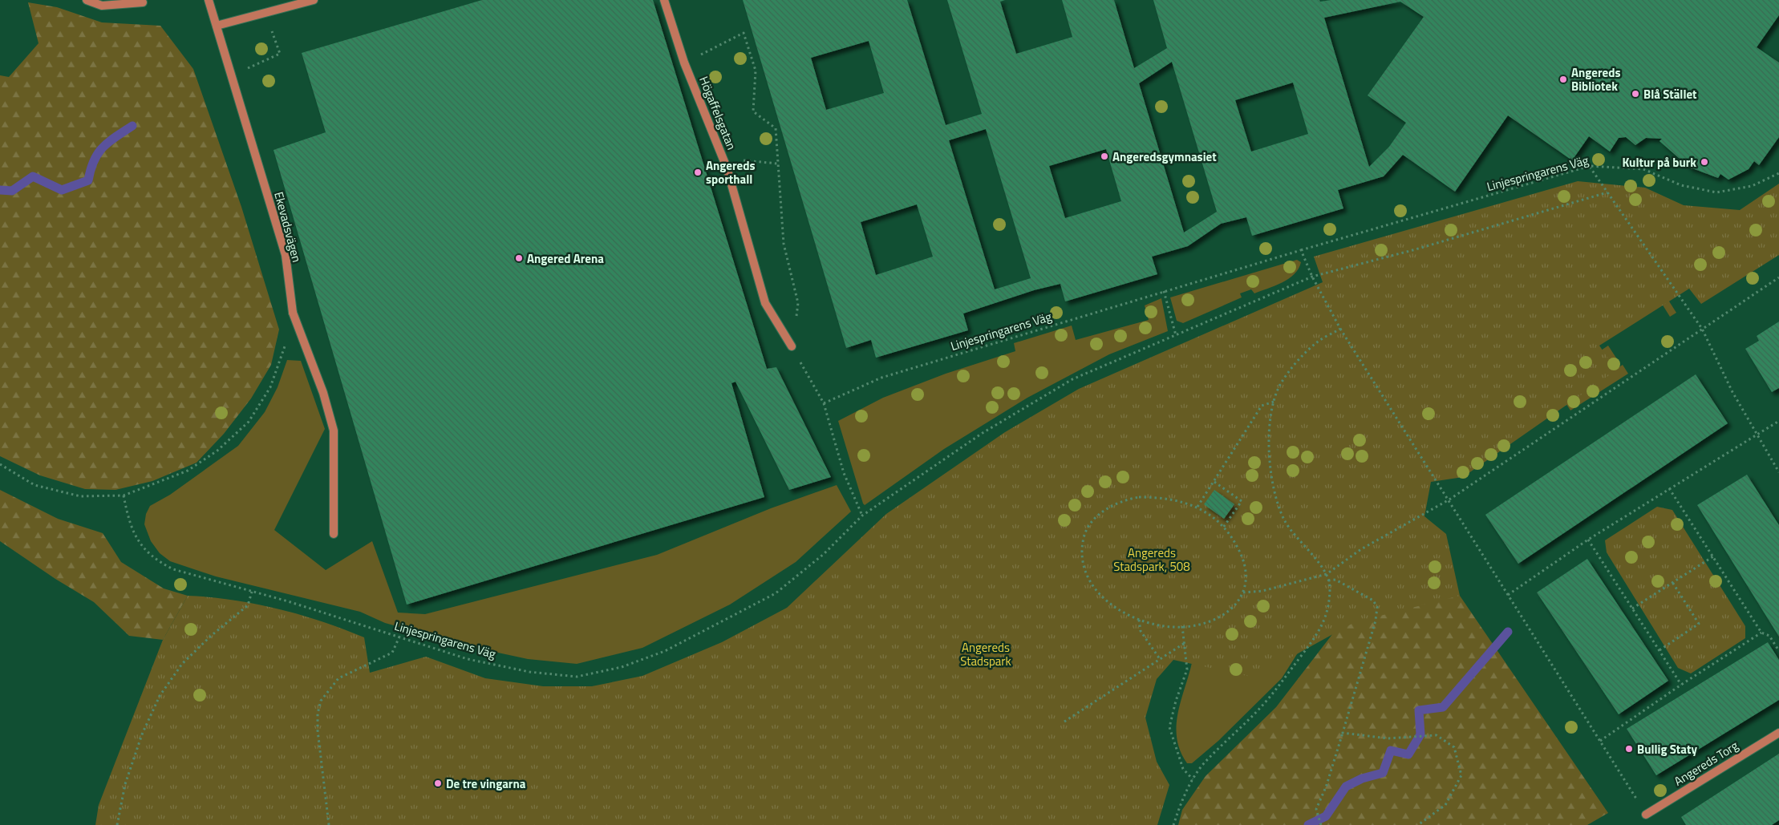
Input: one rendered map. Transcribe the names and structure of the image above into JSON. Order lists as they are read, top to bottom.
{
  "streets": {
    "street": ["Högaffelsgatan", "Ekevadsvägen", "Angereds Torg"],
    "path": ["Linjespringarens Väg"]
  },
  "parks": ["Angereds Stadspark, 508", "Angereds Stadspark"],
  "places": [
    "Angereds Bibliotek",
    "Blå Stället",
    "Angeredsgymnasiet",
    "Kultur på burk",
    "Angereds sporthall",
    "Angered Arena",
    "Bullig Staty",
    "De tre vingarna"
  ]
}
